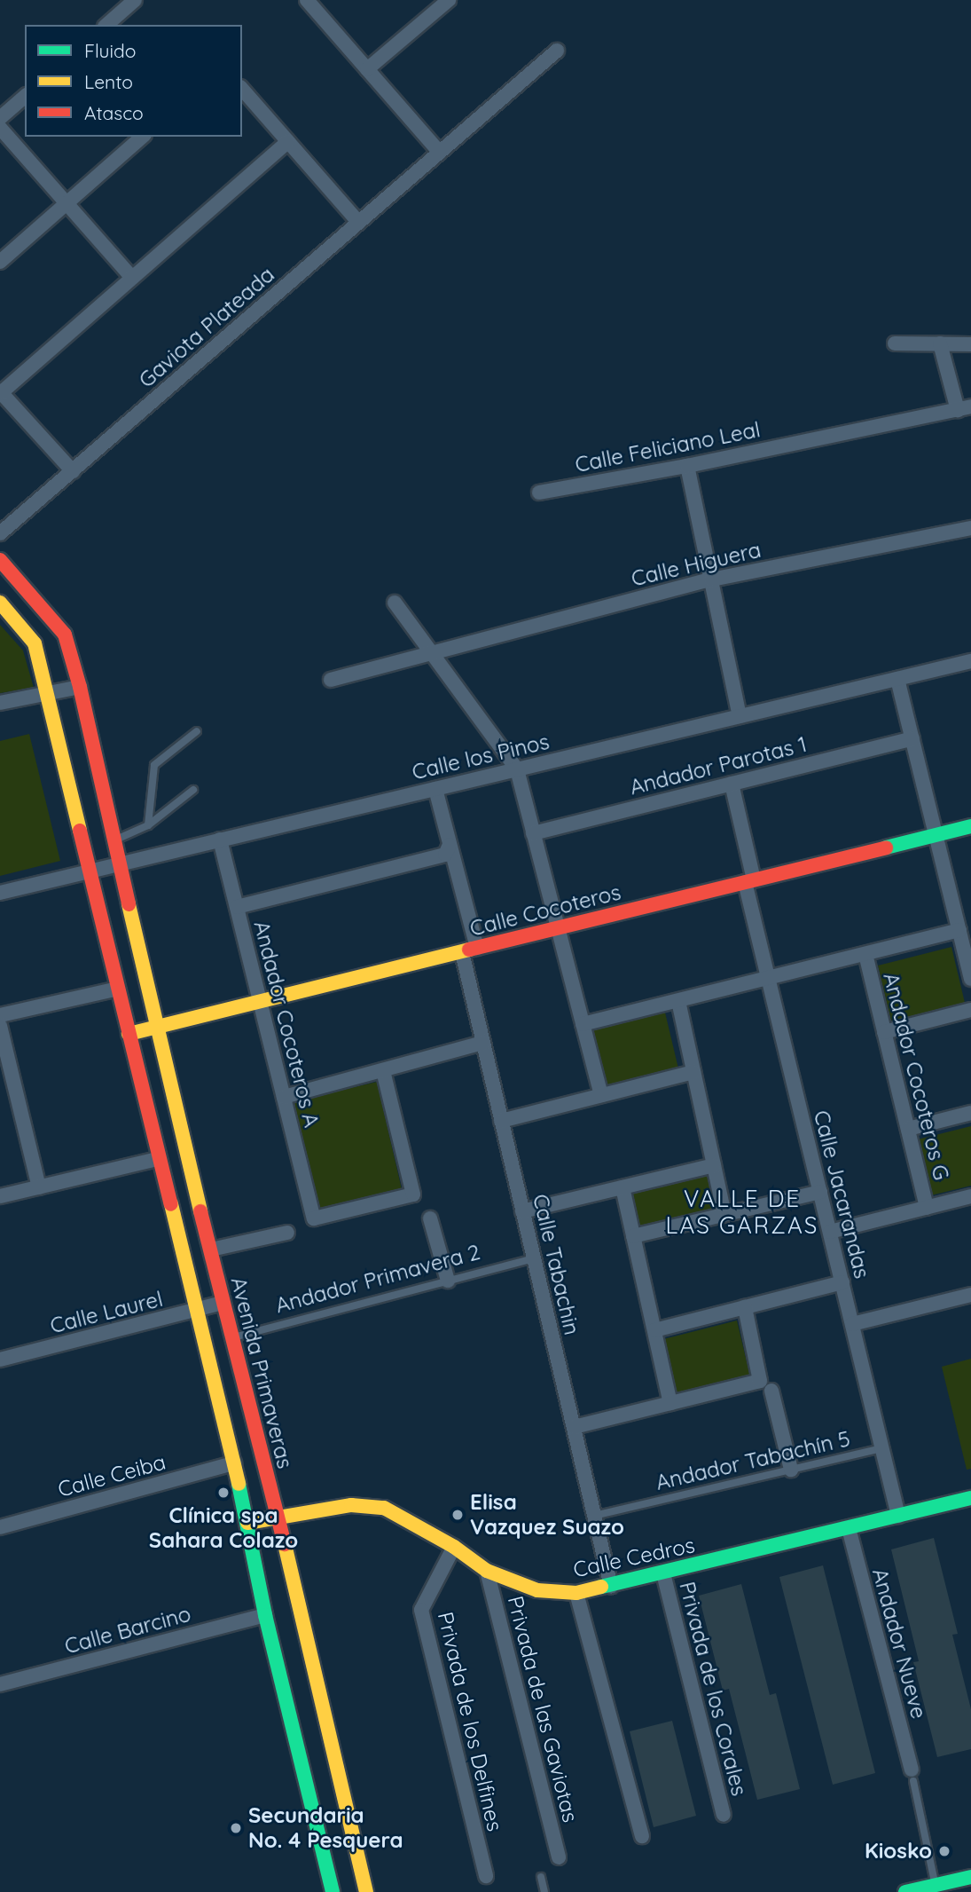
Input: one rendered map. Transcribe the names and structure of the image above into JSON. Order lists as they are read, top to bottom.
{
  "streets": {
    "street": [
      "Gaviota Plateada",
      "Calle Feliciano Leal",
      "Calle Higuera",
      "Calle los Pinos",
      "Andador Parotas 1",
      "Calle Cocoteros",
      "Andador Cocoteros A",
      "Andador Cocoteros G",
      "Calle Jacarandas",
      "Calle Tabachin",
      "Calle Laurel",
      "Avenida Primaveras",
      "Calle Ceiba",
      "Calle Cedros",
      "Calle Barcino",
      "Andador Nueve",
      "Privada de los Corales",
      "Privada de las Gaviotas",
      "Privada de los Delfines"
    ],
    "lane": ["Andador Primavera 2", "Andador Tabachín 5"]
  },
  "crossings": [
    ["Calle los Pinos", "Andador Cocoteros A"],
    ["Calle los Pinos", "Avenida Primaveras"],
    ["Andador Parotas 1", "Calle Jacarandas"],
    ["Calle Cocoteros", "Andador Cocoteros A"],
    ["Calle Cocoteros", "Calle Jacarandas"],
    ["Calle Cocoteros", "Calle Tabachin"],
    ["Calle Cocoteros", "Avenida Primaveras"],
    ["Calle Jacarandas", "Andador Tabachín 5"],
    ["Calle Jacarandas", "Calle Cedros"],
    ["Calle Tabachin", "Andador Primavera 2"],
    ["Calle Tabachin", "Andador Tabachín 5"],
    ["Calle Tabachin", "Calle Cedros"],
    ["Andador Primavera 2", "Avenida Primaveras"],
    ["Calle Laurel", "Avenida Primaveras"],
    ["Avenida Primaveras", "Calle Cedros"],
    ["Calle Cedros", "Andador Nueve"],
    ["Calle Cedros", "Privada de los Corales"],
    ["Calle Cedros", "Privada de las Gaviotas"],
    ["Calle Cedros", "Privada de los Delfines"]
  ],
  "districts": ["VALLE DE LAS GARZAS"],
  "places": [
    "Clínica spa Sahara Colazo",
    "Elisa Vazquez Suazo",
    "Secundaria No. 4 Pesquera",
    "Kiosko"
  ],
  "legend": ["Fluido", "Lento", "Atasco"]
}
